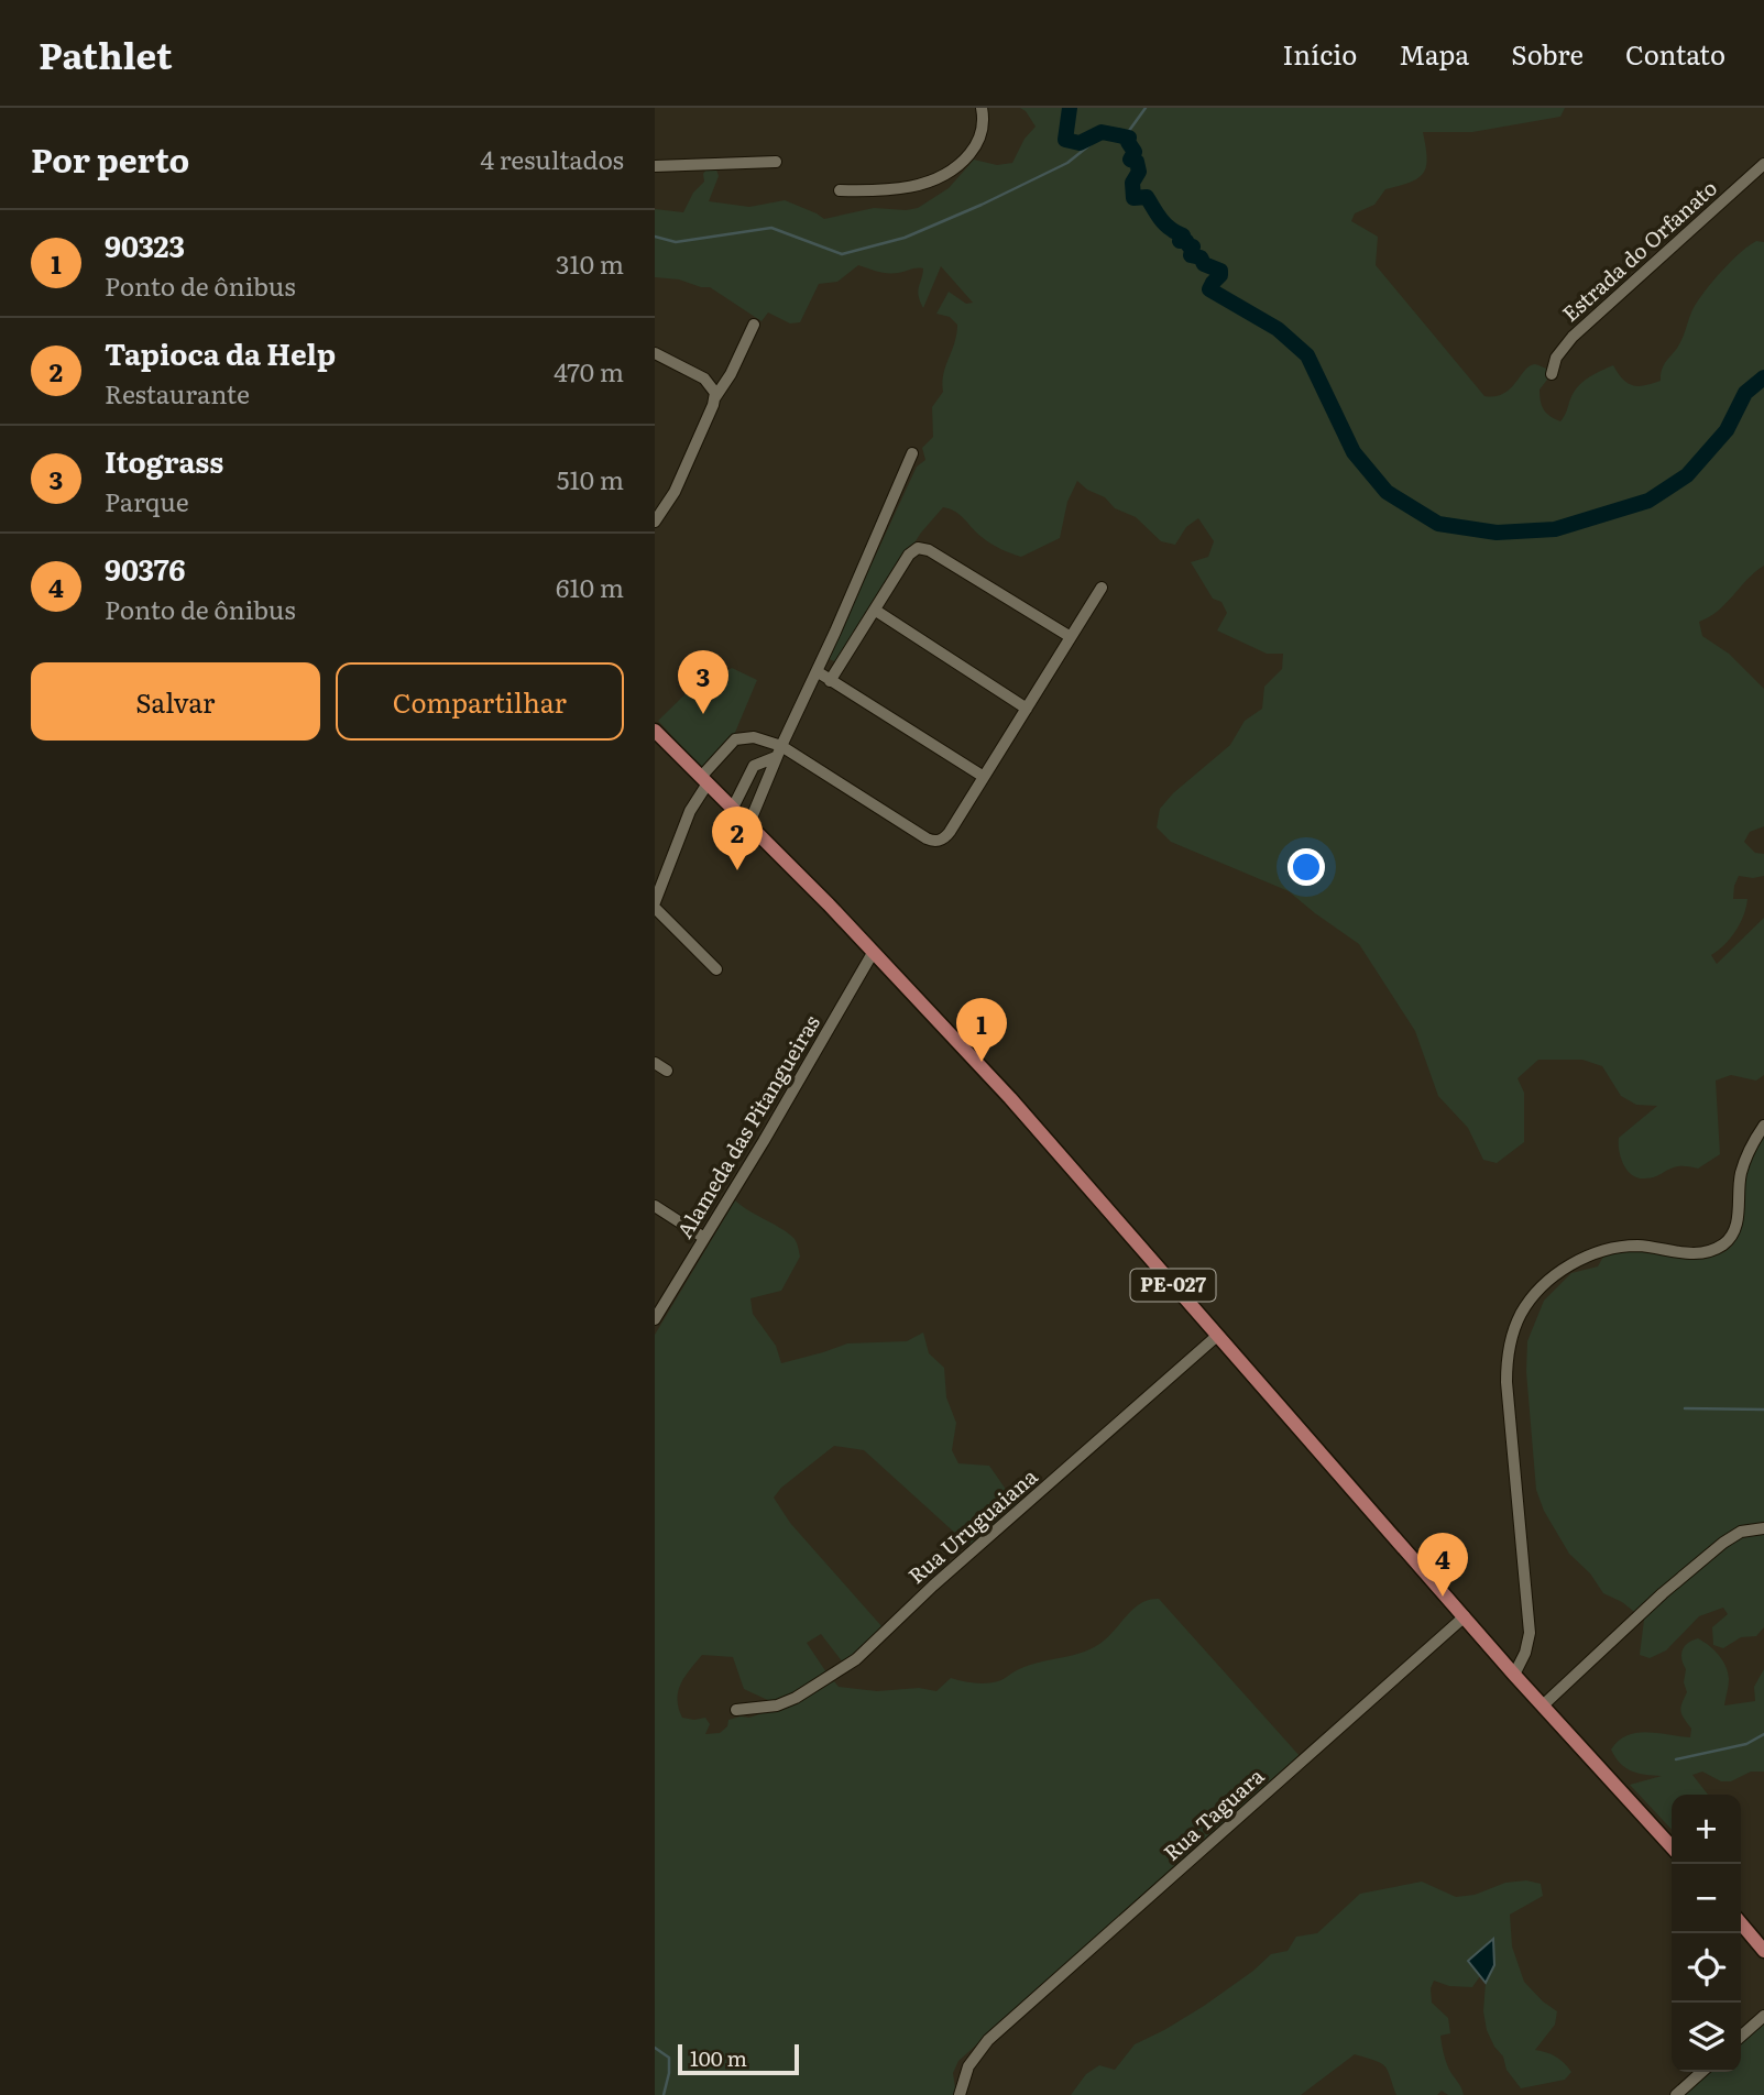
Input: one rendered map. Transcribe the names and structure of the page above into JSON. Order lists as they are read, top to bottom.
{
  "streets": {
    "main road": ["PE-027"],
    "street": [
      "Estrada do Orfanato",
      "Alameda das Pitangueiras",
      "Rua Uruguaiana",
      "Rua Taguara"
    ]
  },
  "crossings": [
    ["Alameda das Pitangueiras", "PE-027"],
    ["PE-027", "Rua Uruguaiana"],
    ["PE-027", "Rua Taguara"]
  ],
  "scale_bar": "100 m",
  "page": {
    "header": "Pathlet",
    "nav": [
      "Início",
      "Mapa",
      "Sobre",
      "Contato"
    ],
    "heading": ["Por perto", "4 resultados"],
    "list": [
      {
        "mark": "1",
        "name": "90323",
        "note": "Ponto de ônibus",
        "value": "310 m"
      },
      {
        "mark": "2",
        "name": "Tapioca da Help",
        "note": "Restaurante",
        "value": "470 m"
      },
      {
        "mark": "3",
        "name": "Itograss",
        "note": "Parque",
        "value": "510 m"
      },
      {
        "mark": "4",
        "name": "90376",
        "note": "Ponto de ônibus",
        "value": "610 m"
      }
    ],
    "buttons": ["Salvar", "Compartilhar"],
    "pins": [
      "3",
      "2",
      "1",
      "4"
    ],
    "map_buttons": ["+", "−"],
    "scale": "100 m"
  }
}
